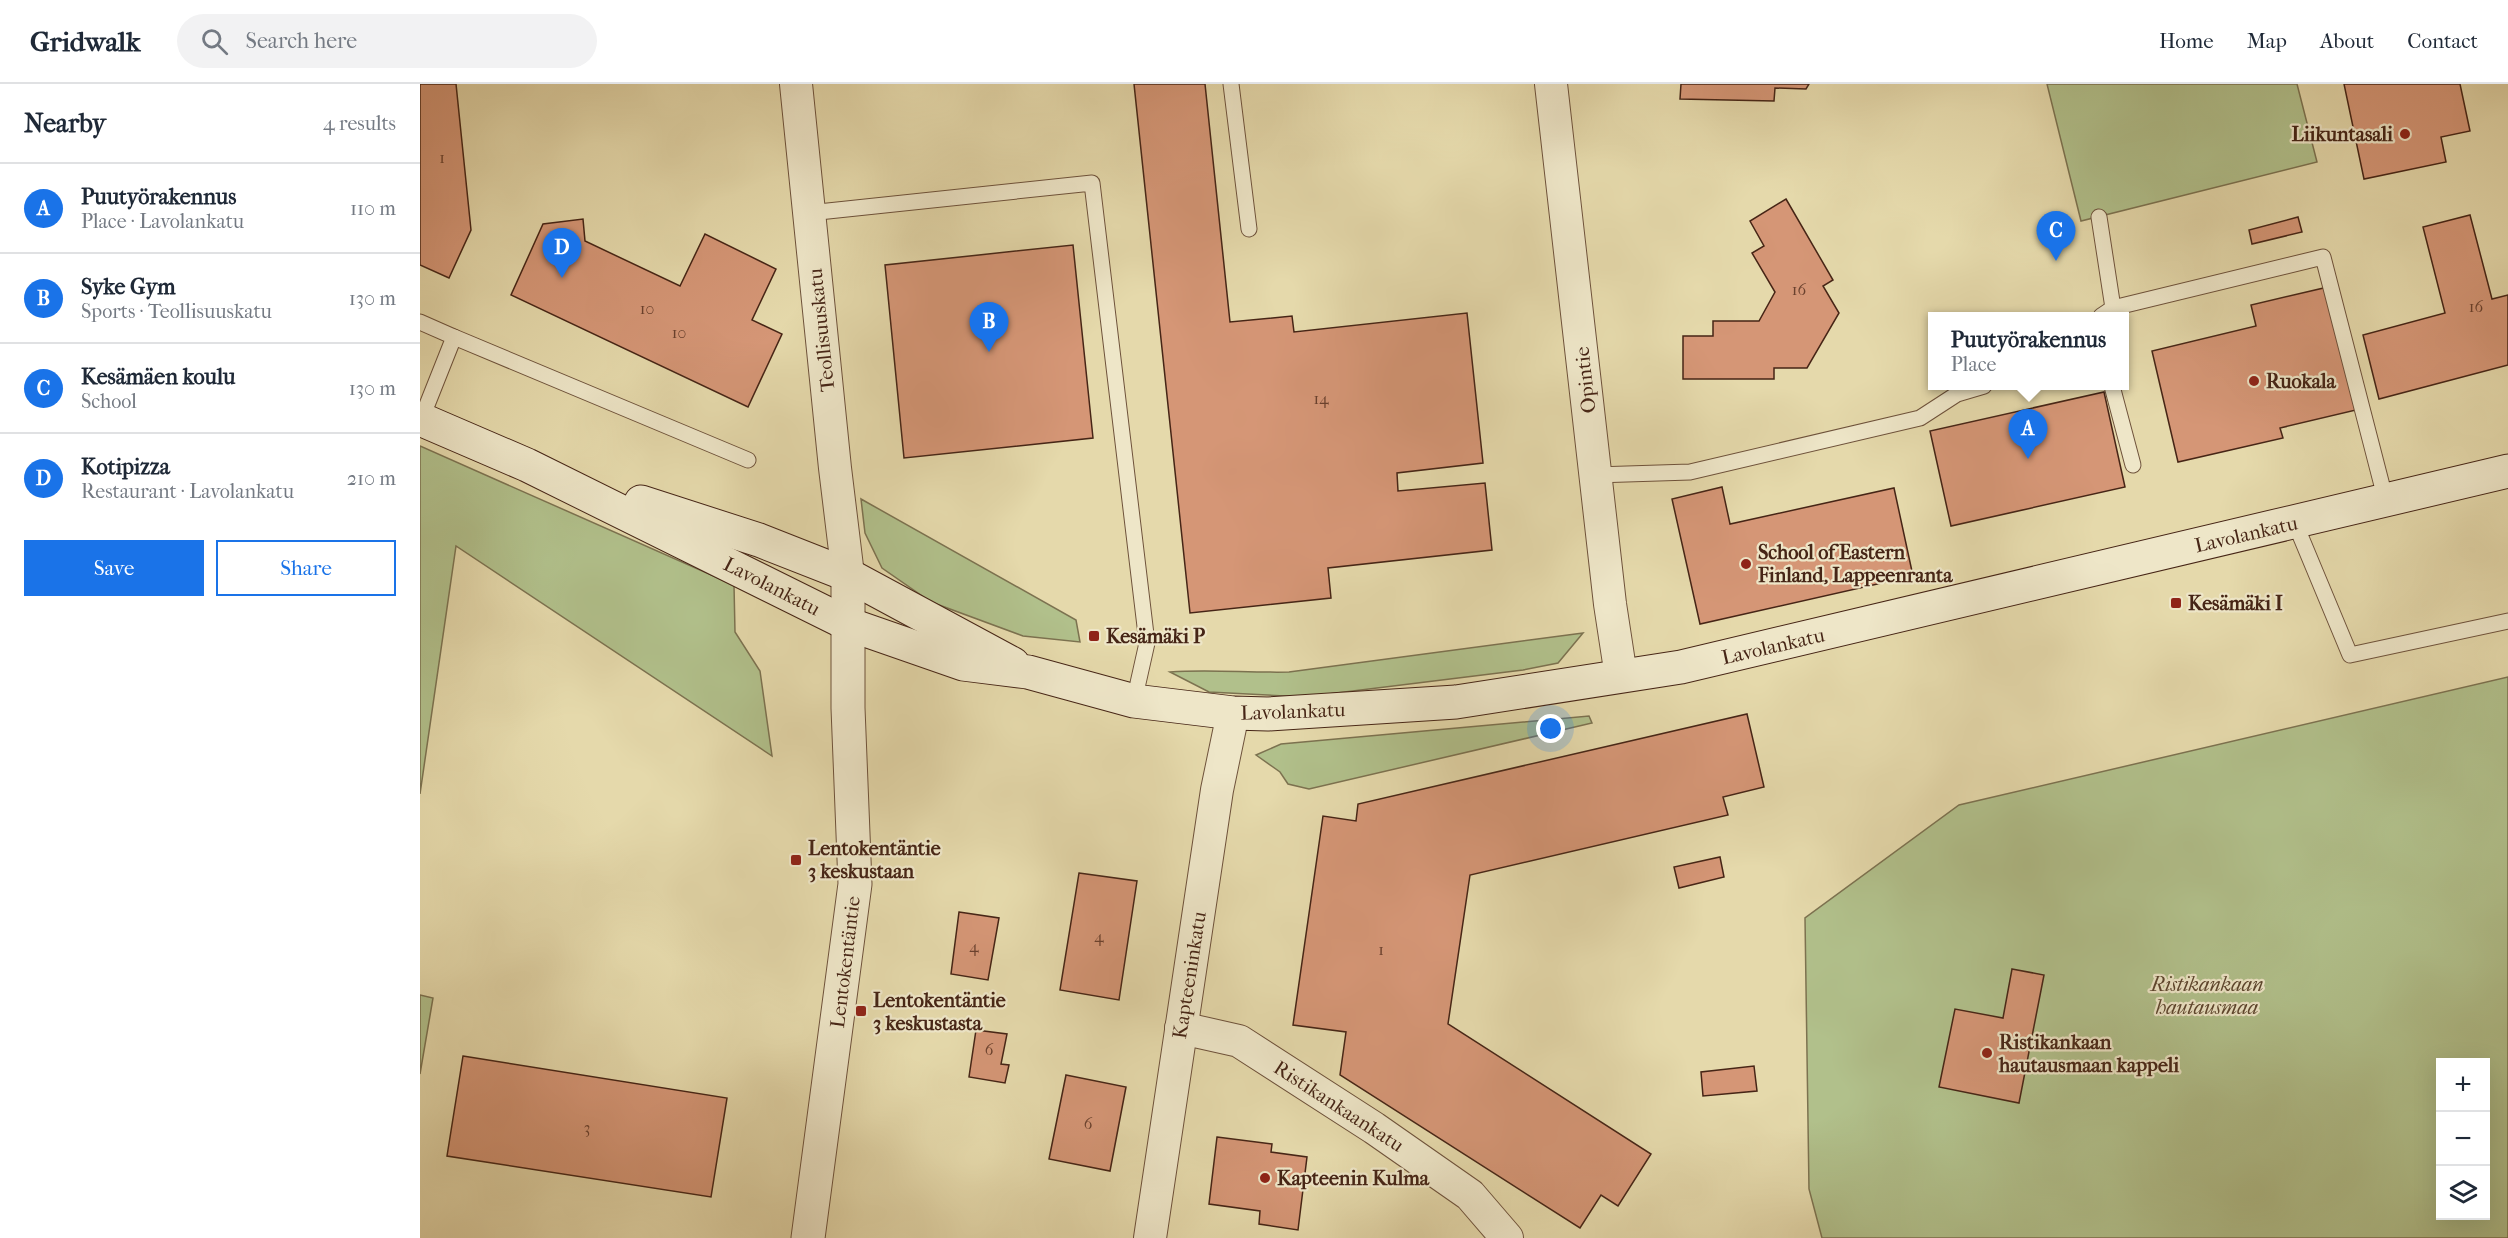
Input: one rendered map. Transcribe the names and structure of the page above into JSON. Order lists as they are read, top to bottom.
{
  "streets": {
    "main road": ["Lavolankatu", "Lentokentäntie"],
    "street": [
      "Teollisuuskatu",
      "Opintie",
      "Kapteeninkatu",
      "Ristikankaankatu"
    ]
  },
  "crossings": [
    ["Teollisuuskatu", "Lavolankatu"],
    ["Teollisuuskatu", "Lentokentäntie"],
    ["Opintie", "Lavolankatu"],
    ["Lavolankatu", "Lentokentäntie"],
    ["Lavolankatu", "Kapteeninkatu"],
    ["Kapteeninkatu", "Ristikankaankatu"]
  ],
  "parks": ["Ristikankaan hautausmaa"],
  "places": {
    "other": [
      "Liikuntasali",
      "Ruokala",
      "School of Eastern Finland, Lappeenranta",
      "Ristikankaan hautausmaan kappeli",
      "Kapteenin Kulma"
    ],
    "transit": [
      "Kesämäki I",
      "Kesämäki P",
      "Lentokentäntie 3 keskustaan",
      "Lentokentäntie 3 keskustasta"
    ]
  },
  "house_numbers": [
    "1",
    "16",
    "16",
    "10",
    "10",
    "14",
    "4",
    "4",
    "1",
    "6",
    "6",
    "3"
  ],
  "page": {
    "header": "Gridwalk",
    "search": "Search here",
    "nav": [
      "Home",
      "Map",
      "About",
      "Contact"
    ],
    "heading": ["Nearby", "4 results"],
    "list": [
      {
        "mark": "A",
        "name": "Puutyörakennus",
        "note": "Place · Lavolankatu",
        "value": "110 m"
      },
      {
        "mark": "B",
        "name": "Syke Gym",
        "note": "Sports · Teollisuuskatu",
        "value": "130 m"
      },
      {
        "mark": "C",
        "name": "Kesämäen koulu",
        "note": "School",
        "value": "130 m"
      },
      {
        "mark": "D",
        "name": "Kotipizza",
        "note": "Restaurant · Lavolankatu",
        "value": "210 m"
      }
    ],
    "pins": [
      "C",
      "D",
      "B",
      "A"
    ],
    "popup": ["Puutyörakennus", "Place"],
    "buttons": ["Save", "Share"],
    "map_buttons": ["+", "−"]
  }
}
